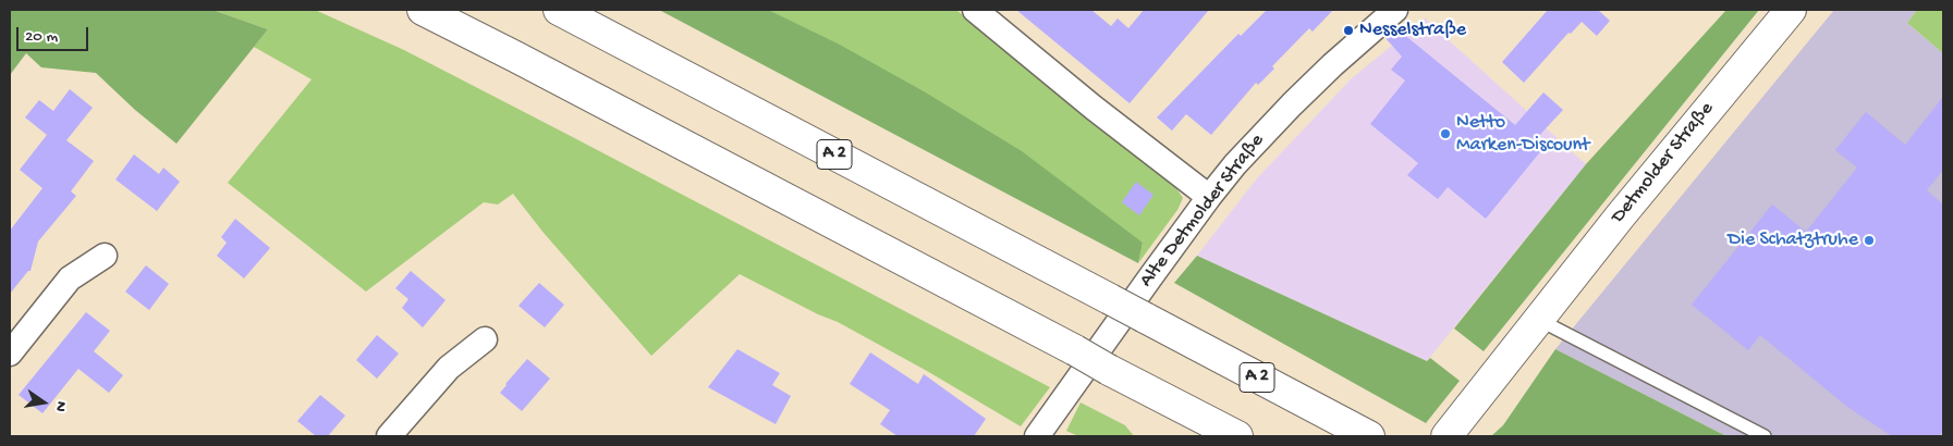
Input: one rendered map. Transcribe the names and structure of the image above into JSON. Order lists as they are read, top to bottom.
{
  "streets": {
    "main road": ["A 2", "Detmolder Straße"],
    "street": ["Alte Detmolder Straße"]
  },
  "places": ["Nesselstraße", "Netto Marken-Discount", "Die Schatztruhe"],
  "scale_bar": "20 m",
  "north": "right"
}
